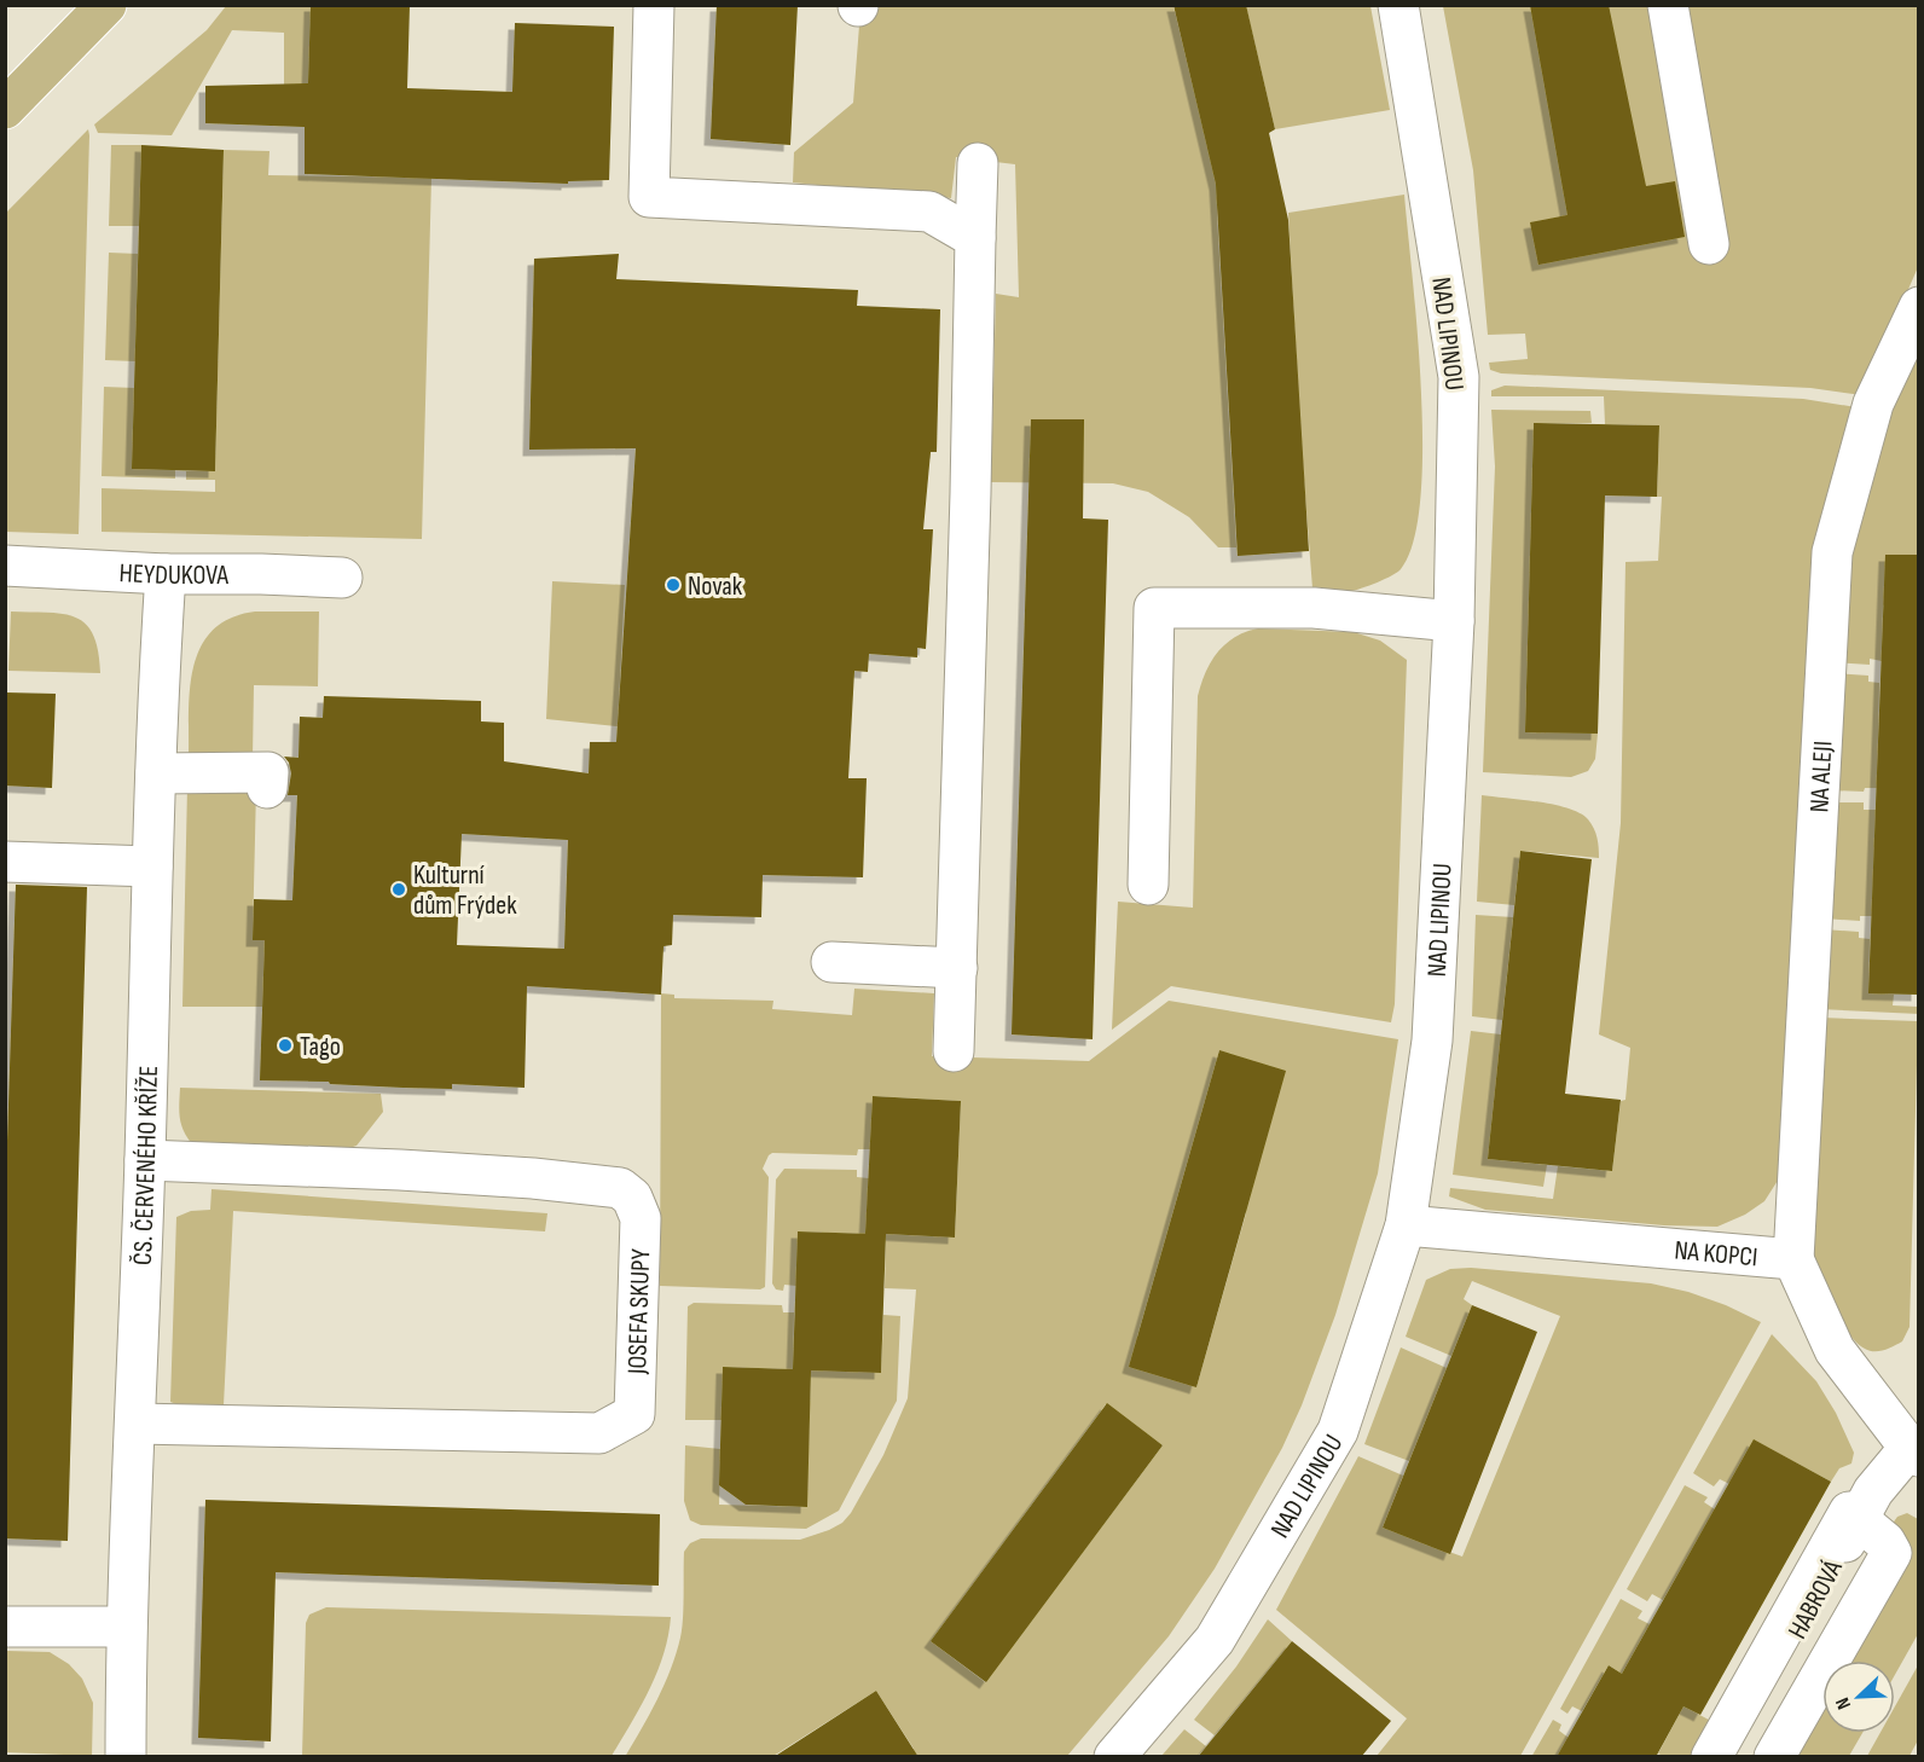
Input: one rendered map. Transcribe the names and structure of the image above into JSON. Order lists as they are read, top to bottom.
{
  "streets": {
    "street": [
      "NAD LIPINOU",
      "HEYDUKOVA",
      "NA ALEJI",
      "ČS. ČERVENÉHO KŘÍŽE",
      "NA KOPCI",
      "JOSEFA SKUPY",
      "HABROVÁ"
    ]
  },
  "crossings": [
    ["NAD LIPINOU", "NA KOPCI"],
    ["HEYDUKOVA", "ČS. ČERVENÉHO KŘÍŽE"],
    ["NA ALEJI", "NA KOPCI"],
    ["ČS. ČERVENÉHO KŘÍŽE", "JOSEFA SKUPY"],
    ["NA KOPCI", "HABROVÁ"]
  ],
  "places": ["Novak", "Kulturní dům Frýdek", "Tago"],
  "north": "bottom left"
}
